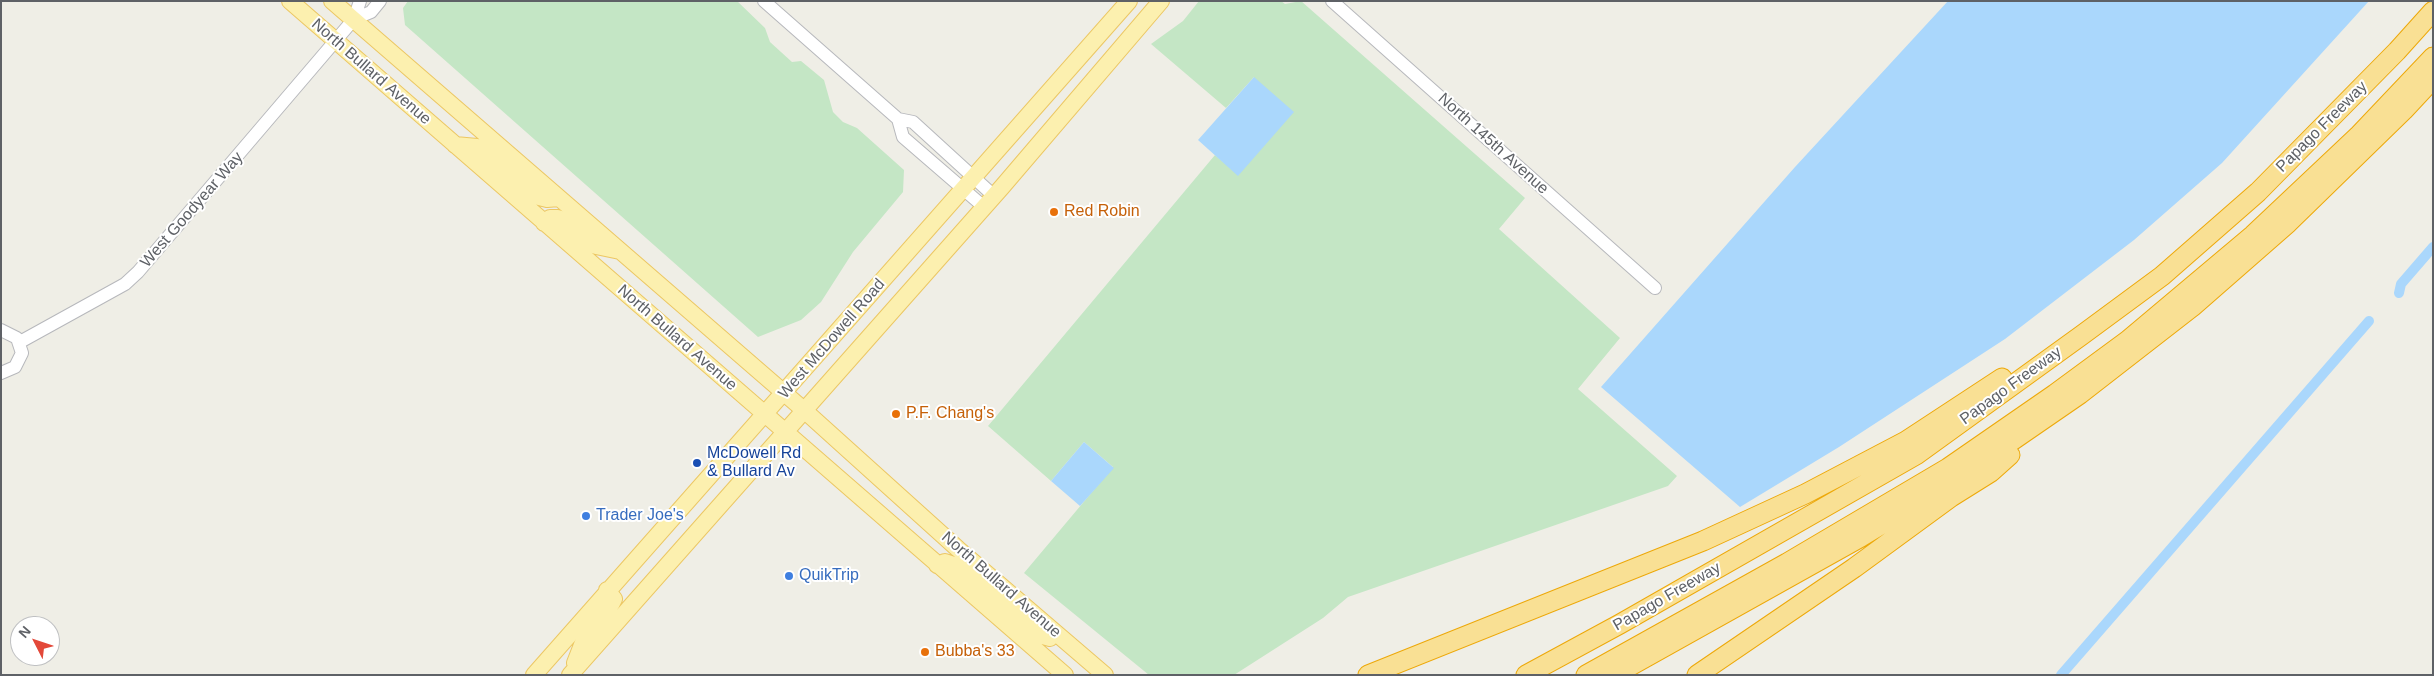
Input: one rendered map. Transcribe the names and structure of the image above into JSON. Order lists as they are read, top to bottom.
{
  "streets": {
    "highway": ["Papago Freeway"],
    "main road": ["North Bullard Avenue", "West McDowell Road"],
    "street": ["North 145th Avenue", "West Goodyear Way"]
  },
  "crossings": [
    ["North Bullard Avenue", "West Goodyear Way"],
    ["North Bullard Avenue", "West McDowell Road"]
  ],
  "places": [
    "Red Robin",
    "P.F. Chang's",
    "McDowell Rd & Bullard Av",
    "Trader Joe's",
    "QuikTrip",
    "Bubba's 33"
  ],
  "north": "top left"
}
